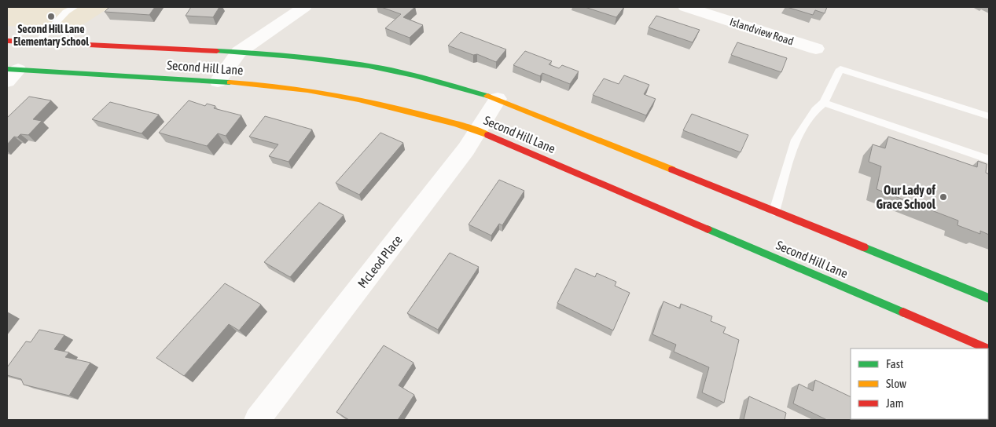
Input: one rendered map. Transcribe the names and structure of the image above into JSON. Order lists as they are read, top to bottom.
{
  "streets": {
    "street": ["Islandview Road", "Second Hill Lane", "McLeod Place"]
  },
  "crossings": [
    ["Second Hill Lane", "McLeod Place"]
  ],
  "places": ["Second Hill Lane Elementary School", "Our Lady of Grace School"],
  "legend": ["Fast", "Slow", "Jam"]
}
